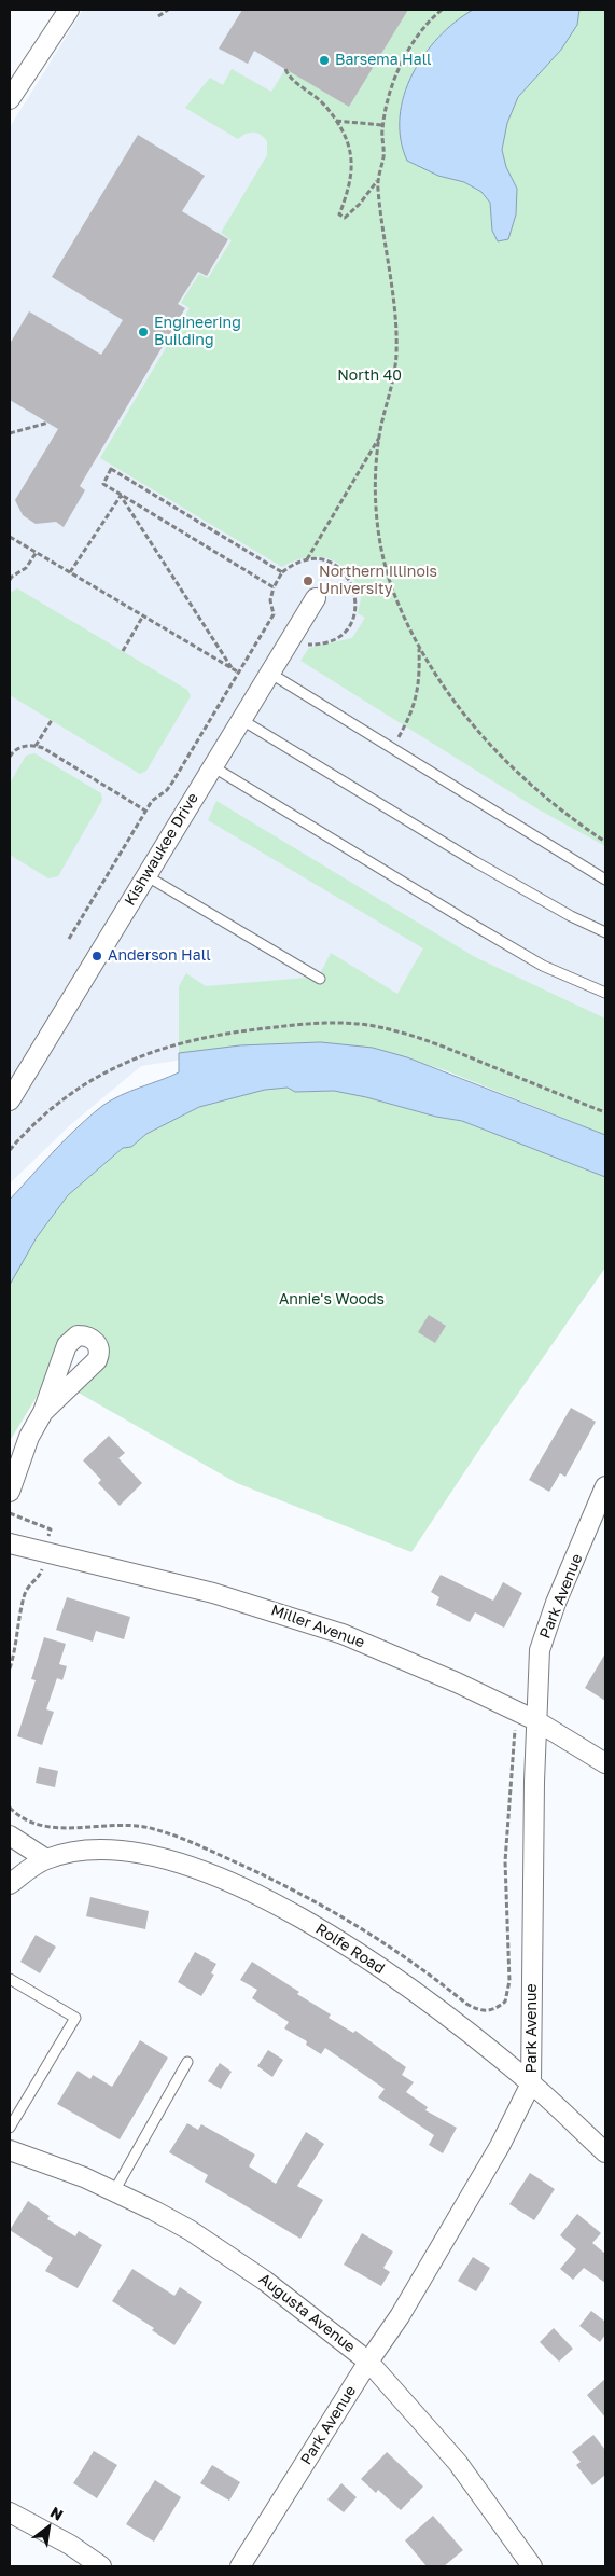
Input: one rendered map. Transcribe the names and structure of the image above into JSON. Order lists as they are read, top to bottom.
{
  "streets": {
    "street": [
      "Kishwaukee Drive",
      "Park Avenue",
      "Miller Avenue",
      "Rolfe Road",
      "Augusta Avenue"
    ]
  },
  "crossings": [
    ["Park Avenue", "Miller Avenue"],
    ["Park Avenue", "Rolfe Road"],
    ["Park Avenue", "Augusta Avenue"]
  ],
  "parks": ["North 40", "Annie's Woods"],
  "places": [
    "Barsema Hall",
    "Engineering Building",
    "Northern Illinois University",
    "Anderson Hall"
  ],
  "north": "top right"
}
